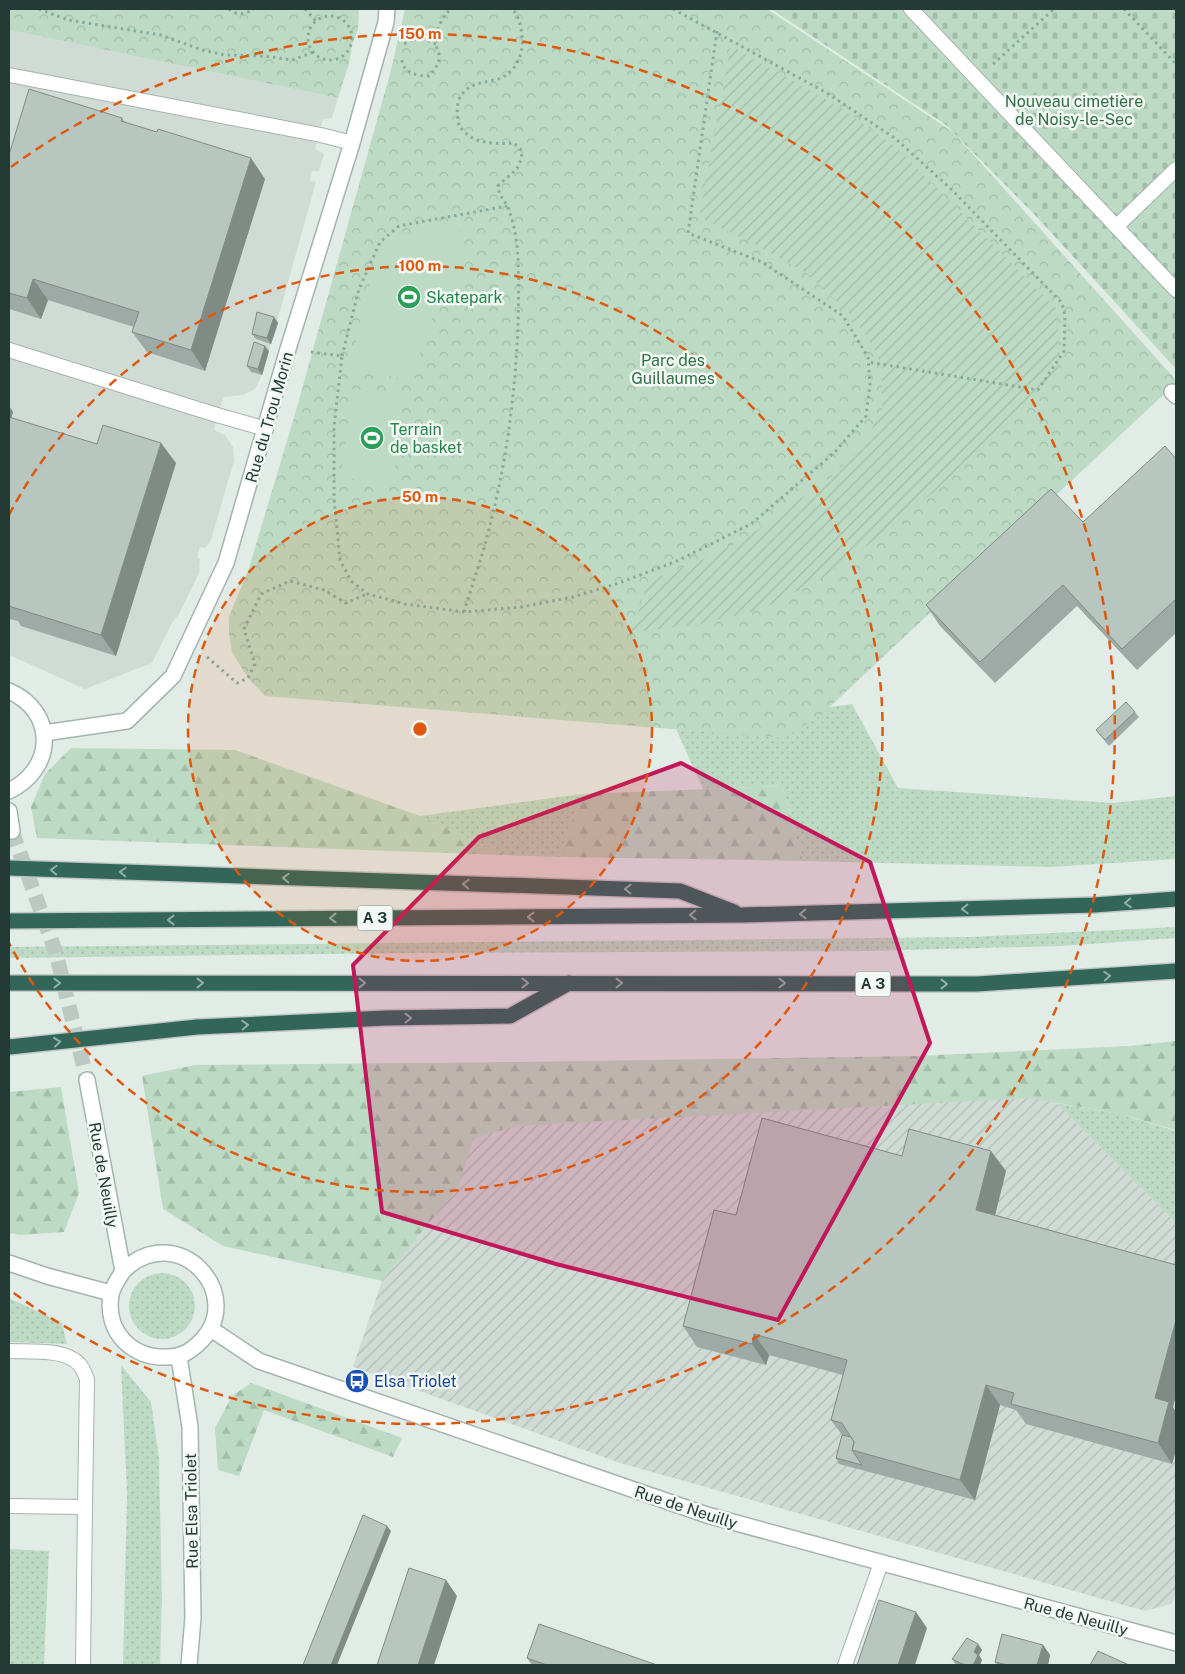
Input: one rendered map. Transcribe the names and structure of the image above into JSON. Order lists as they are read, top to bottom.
{
  "streets": {
    "highway": ["A 3"],
    "street": ["Rue du Trou Morin", "Rue de Neuilly", "Rue Elsa Triolet"]
  },
  "crossings": [
    ["Rue de Neuilly", "Rue Elsa Triolet"]
  ],
  "parks": ["Nouveau cimetière de Noisy-le-Sec", "Parc des Guillaumes"],
  "places": {
    "sports": ["Skatepark", "Terrain de basket"],
    "bus stop": ["Elsa Triolet"]
  },
  "rings": ["150 m", "100 m", "50 m"]
}
